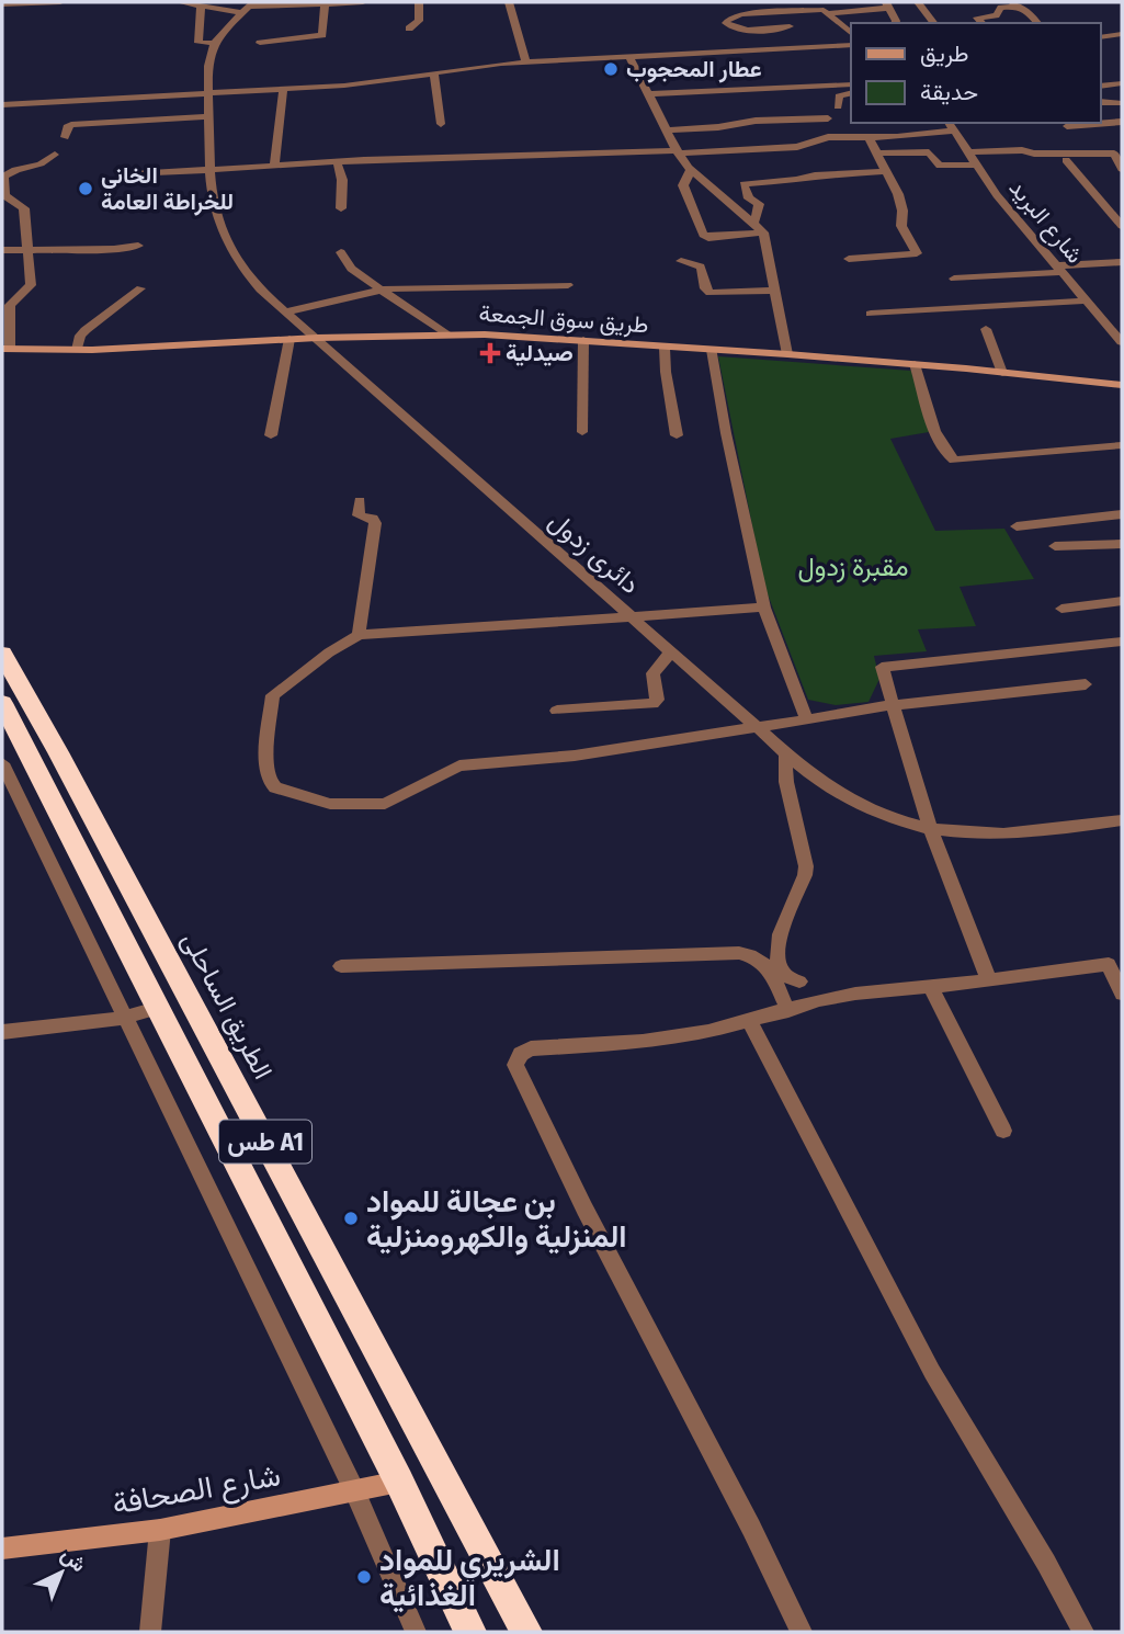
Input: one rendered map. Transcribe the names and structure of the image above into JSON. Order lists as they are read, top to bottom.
{
  "streets": {
    "highway": ["الطريق الساحلى", "طس A1"],
    "street": [
      "شارع البريد",
      "طريق سوق الجمعة",
      "دائرى زدول",
      "شارع الصحافة"
    ]
  },
  "crossings": [
    ["طريق سوق الجمعة", "دائرى زدول"],
    ["طس A1", "شارع الصحافة"]
  ],
  "parks": ["مقبرة زدول"],
  "places": {
    "other": [
      "عطار المحجوب",
      "الخاني للخراطة العامة",
      "بن عجالة للمواد المنزلية والكهرومنزلية",
      "الشريري للمواد الغذائية"
    ],
    "health": ["صيدلية"]
  },
  "legend": ["طريق", "حديقة"],
  "north": "top right"
}
